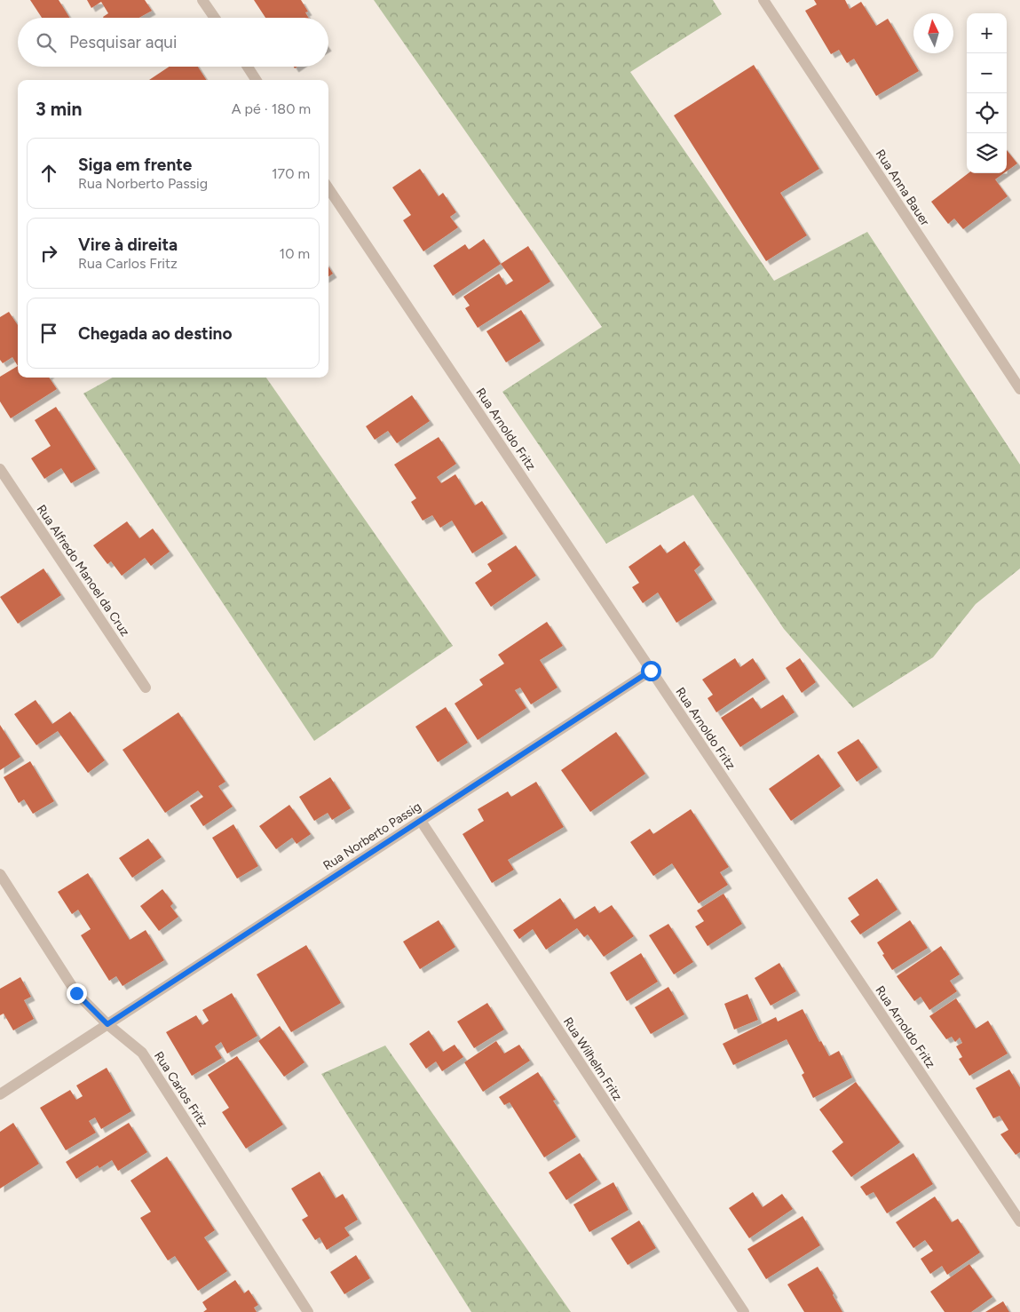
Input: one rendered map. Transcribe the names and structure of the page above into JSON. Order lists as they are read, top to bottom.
{
  "streets": {
    "street": [
      "Rua Anna Bauer",
      "Rua Arnoldo Fritz",
      "Rua Alfredo Manoel da Cruz",
      "Rua Norberto Passig",
      "Rua Wilhelm Fritz",
      "Rua Carlos Fritz"
    ]
  },
  "crossings": [
    ["Rua Arnoldo Fritz", "Rua Norberto Passig"],
    ["Rua Norberto Passig", "Rua Wilhelm Fritz"],
    ["Rua Norberto Passig", "Rua Carlos Fritz"]
  ],
  "north": "top",
  "page": {
    "map_buttons": ["+", "−"],
    "search": "Pesquisar aqui",
    "heading": ["3 min", "A pé · 180 m"],
    "list": [
      ["Siga em frente", "Rua Norberto Passig", "170 m"],
      ["Vire à direita", "Rua Carlos Fritz", "10 m"],
      "Chegada ao destino"
    ]
  }
}
